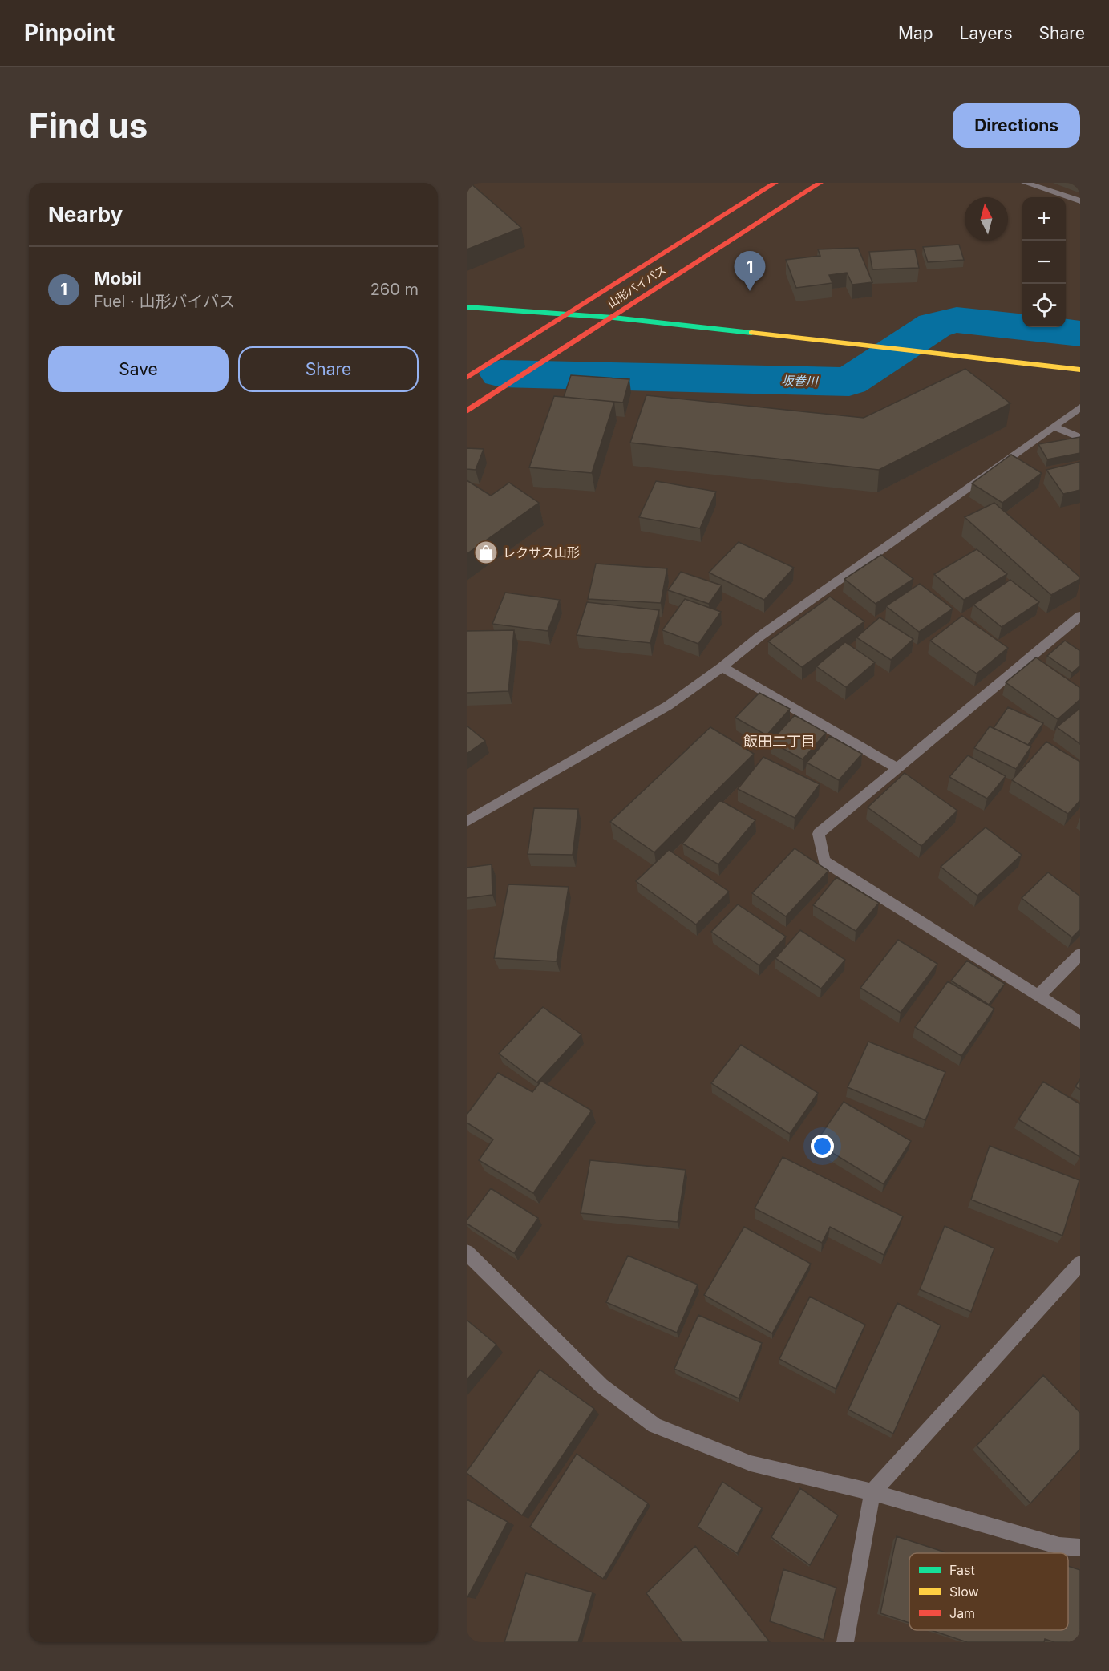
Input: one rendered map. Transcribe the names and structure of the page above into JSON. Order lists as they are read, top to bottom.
{
  "streets": {
    "main road": ["山形バイパス"]
  },
  "districts": ["飯田二丁目"],
  "water": ["坂巻川"],
  "places": {
    "shop": ["レクサス山形"]
  },
  "legend": ["Fast", "Slow", "Jam"],
  "north": "top",
  "page": {
    "header": "Pinpoint",
    "nav": ["Map", "Layers", "Share"],
    "buttons": [
      "Directions",
      ["Save", "Share"]
    ],
    "title": "Find us",
    "heading": "Nearby",
    "map_buttons": ["+", "−"],
    "list": [
      {
        "mark": "1",
        "name": "Mobil",
        "note": "Fuel · 山形バイパス",
        "value": "260 m"
      }
    ],
    "pins": "1"
  }
}
